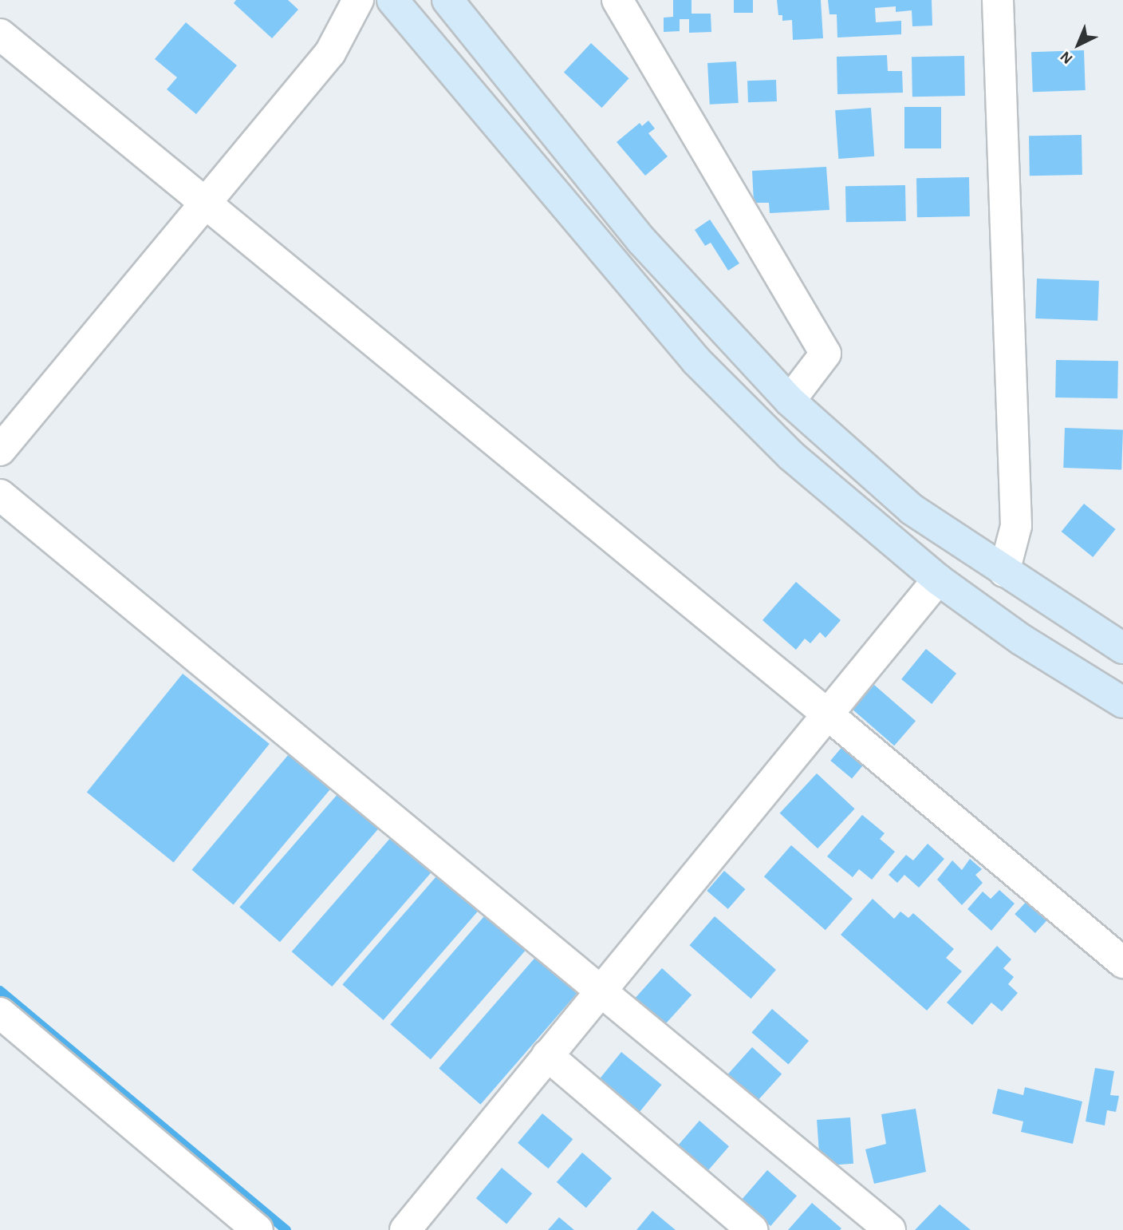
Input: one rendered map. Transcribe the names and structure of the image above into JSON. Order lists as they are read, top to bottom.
{
  "north": "bottom left"
}
